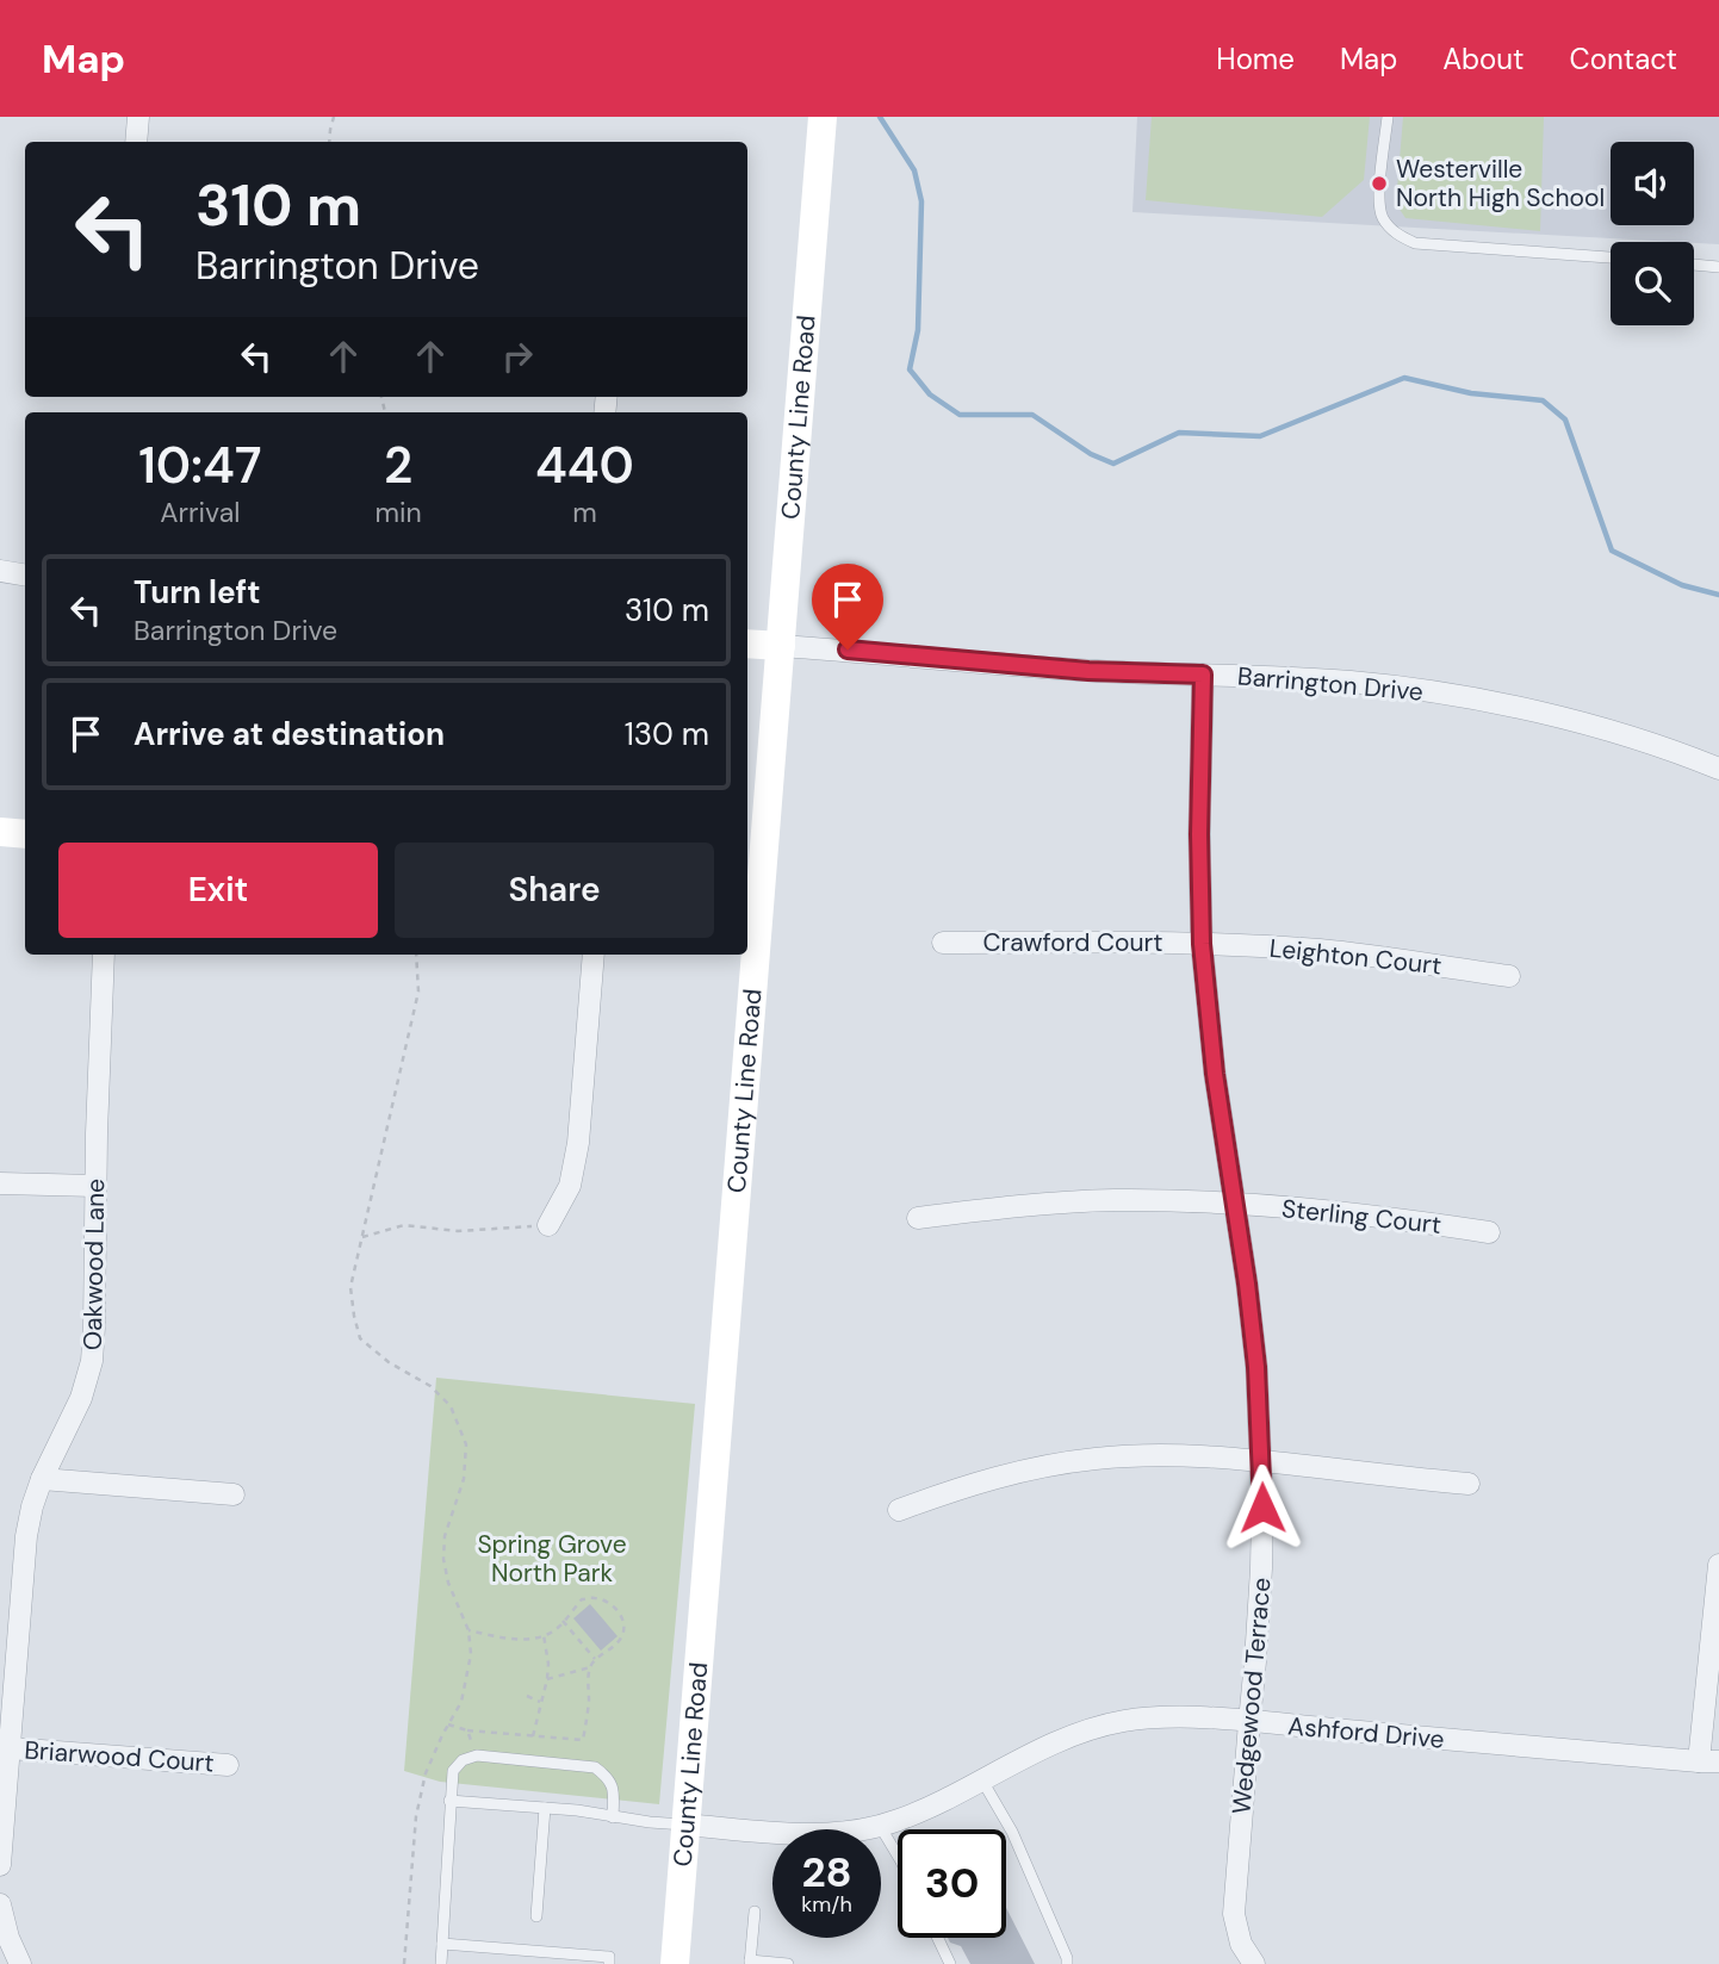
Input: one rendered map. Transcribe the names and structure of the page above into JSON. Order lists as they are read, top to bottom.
{
  "streets": {
    "main road": ["County Line Road"],
    "street": [
      "Barrington Drive",
      "Crawford Court",
      "Leighton Court",
      "Sterling Court",
      "Oakwood Lane",
      "Wedgewood Terrace",
      "Ashford Drive",
      "Briarwood Court"
    ]
  },
  "crossings": [
    ["County Line Road", "Barrington Drive"],
    ["County Line Road", "Ashford Drive"],
    ["Barrington Drive", "Wedgewood Terrace"],
    ["Crawford Court", "Leighton Court"],
    ["Crawford Court", "Wedgewood Terrace"],
    ["Leighton Court", "Wedgewood Terrace"],
    ["Sterling Court", "Wedgewood Terrace"],
    ["Oakwood Lane", "Briarwood Court"],
    ["Wedgewood Terrace", "Ashford Drive"]
  ],
  "parks": ["Spring Grove North Park"],
  "places": ["Westerville North High School"],
  "page": {
    "header": "Map",
    "nav": [
      "Home",
      "Map",
      "About",
      "Contact"
    ],
    "turn": ["310 m", "Barrington Drive"],
    "eta": [
      "10:47",
      "Arrival",
      "2",
      "min",
      "440",
      "m"
    ],
    "list": [
      {
        "name": "Turn left",
        "note": "Barrington Drive",
        "value": "310 m"
      },
      {
        "name": "Arrive at destination",
        "value": "130 m"
      }
    ],
    "buttons": ["Exit", "Share"],
    "speed": "28 km/h",
    "limit": "30"
  }
}
